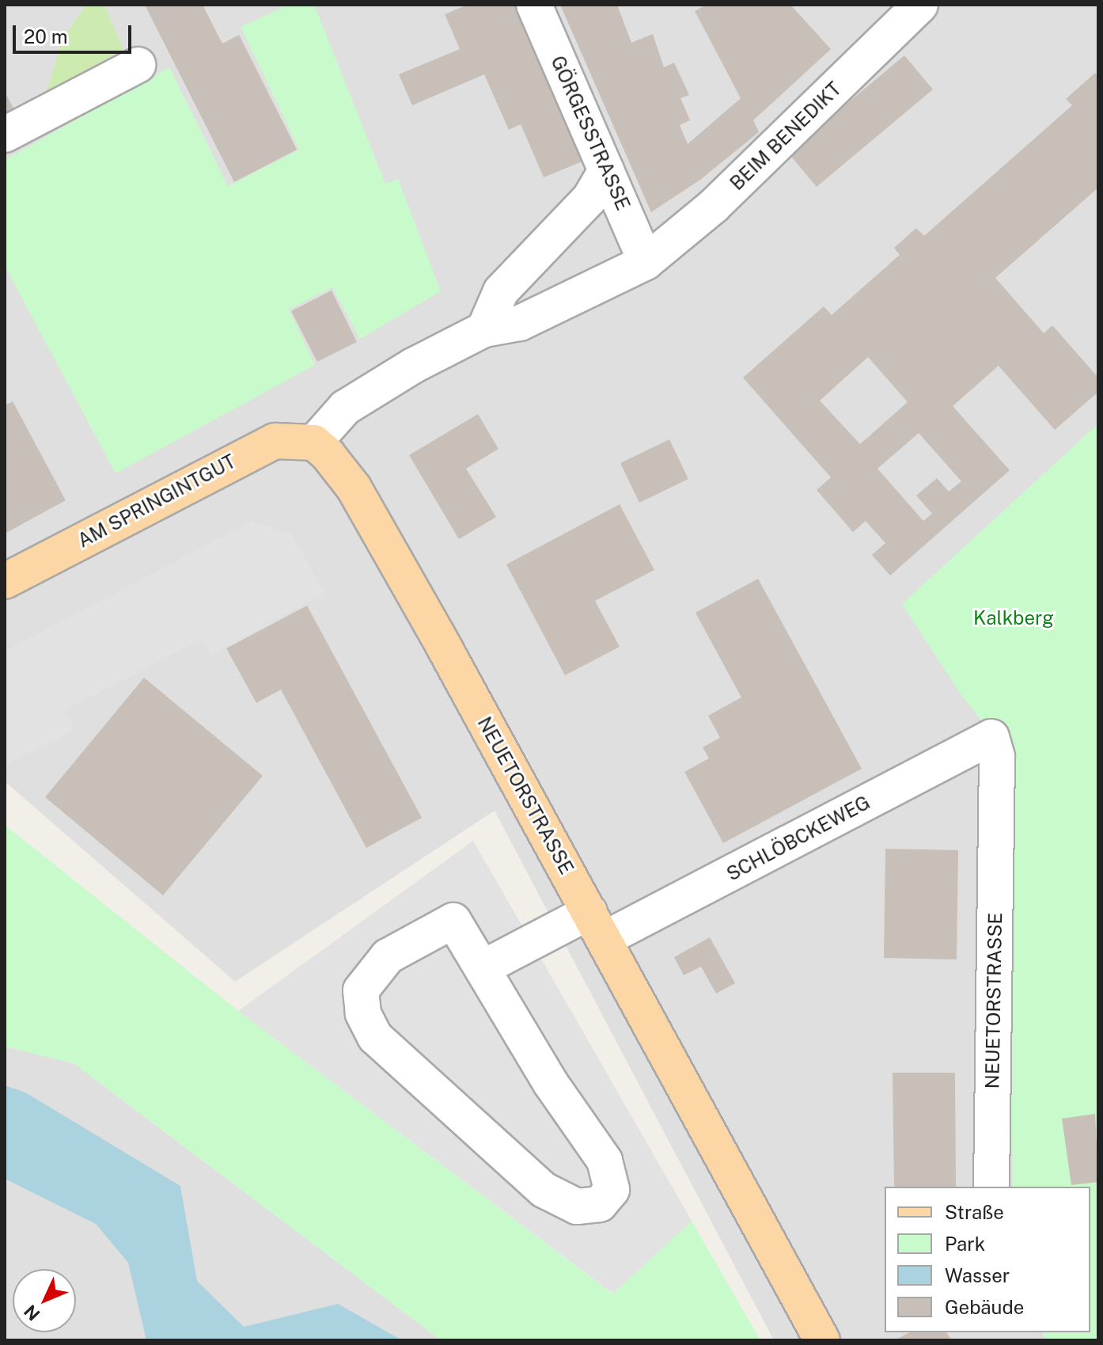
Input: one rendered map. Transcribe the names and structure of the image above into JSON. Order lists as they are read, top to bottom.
{
  "streets": {
    "main road": ["AM SPRINGINTGUT", "NEUETORSTRASSE"],
    "street": ["GÖRGESSTRASSE", "BEIM BENEDIKT", "SCHLÖBCKEWEG"]
  },
  "crossings": [
    ["GÖRGESSTRASSE", "BEIM BENEDIKT"],
    ["AM SPRINGINTGUT", "NEUETORSTRASSE"],
    ["NEUETORSTRASSE", "SCHLÖBCKEWEG"]
  ],
  "parks": ["Kalkberg"],
  "legend": [
    "Straße",
    "Park",
    "Wasser",
    "Gebäude"
  ],
  "scale_bar": "20 m",
  "north": "bottom left"
}
